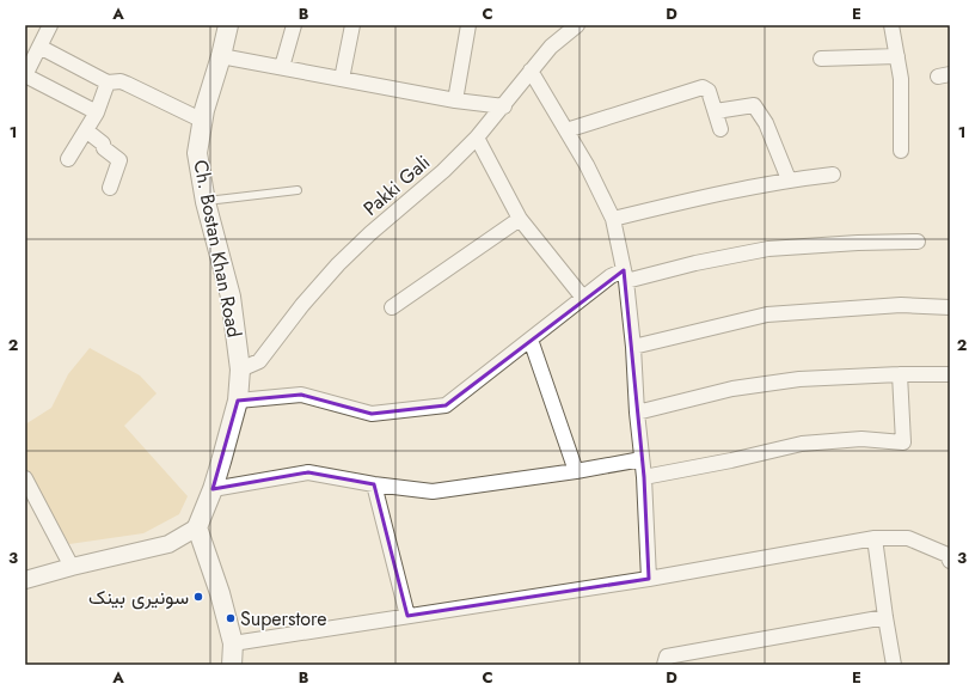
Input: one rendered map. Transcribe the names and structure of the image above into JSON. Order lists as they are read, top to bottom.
{
  "streets": {
    "main road": ["Ch. Bostan Khan Road"],
    "street": ["Pakki Gali"]
  },
  "crossings": [
    ["Pakki Gali", "Ch. Bostan Khan Road"]
  ],
  "places": ["سونیری بینک", "Superstore"],
  "grid": {
    "columns": [
      "A",
      "B",
      "C",
      "D",
      "E"
    ],
    "rows": ["1", "2", "3"]
  }
}
